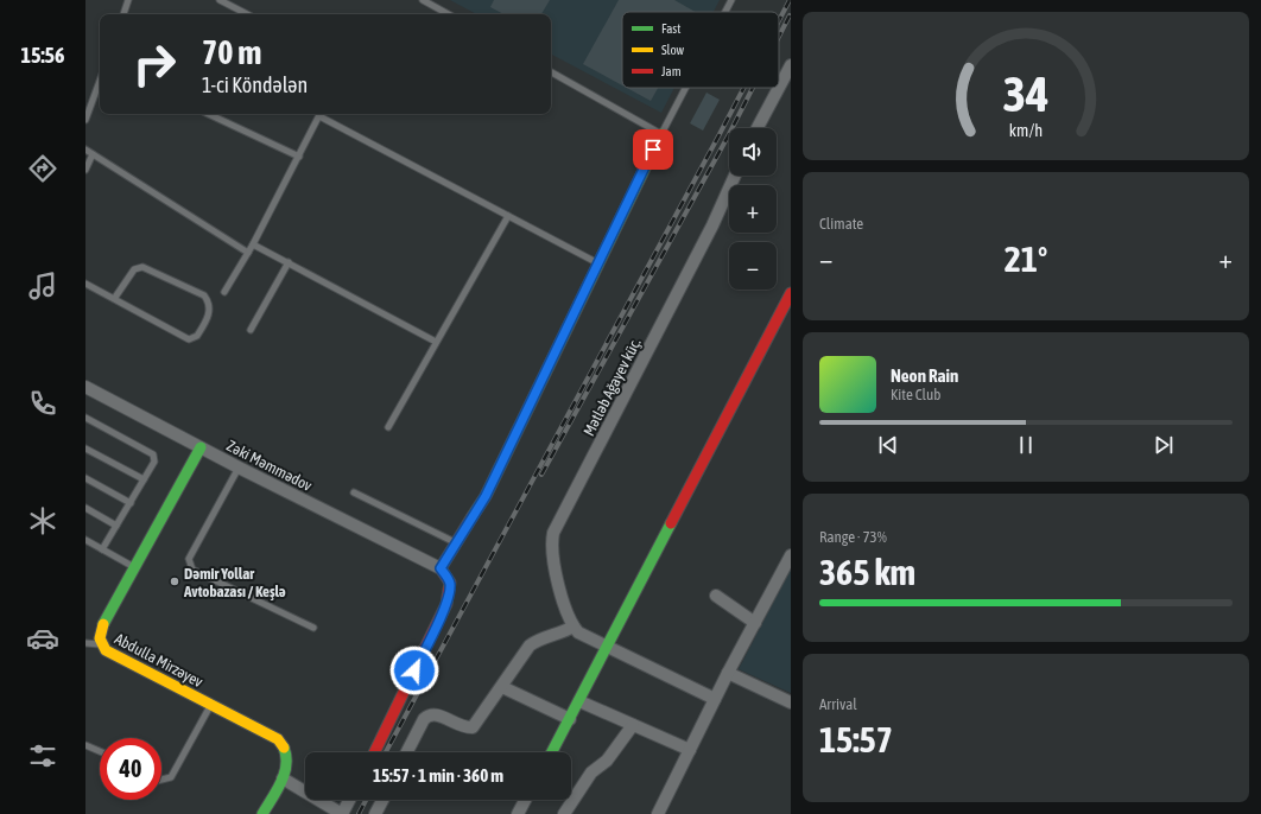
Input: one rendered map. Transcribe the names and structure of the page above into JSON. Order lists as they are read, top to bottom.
{
  "streets": {
    "street": ["Mətləb Ağayev küç.", "Zəki Məmmədov", "Abdulla Mirzəyev"]
  },
  "crossings": [
    ["Zəki Məmmədov", "Abdulla Mirzəyev"]
  ],
  "places": ["Dəmir Yollar Avtobazası / Keşlə"],
  "legend": ["Fast", "Slow", "Jam"],
  "page": {
    "tabs": "15:56",
    "turn": ["70 m", "1-ci Köndələn"],
    "map_buttons": ["+", "−"],
    "tile": [
      "Climate",
      ["Range · 73%", "365 km"],
      ["Arrival", "15:57"]
    ],
    "heat": ["−", "21°", "+"],
    "song": ["Neon Rain", "Kite Club"],
    "limit": "40",
    "trip": "15:57 · 1 min · 360 m",
    "gauge": ["34", "km/h"]
  }
}
